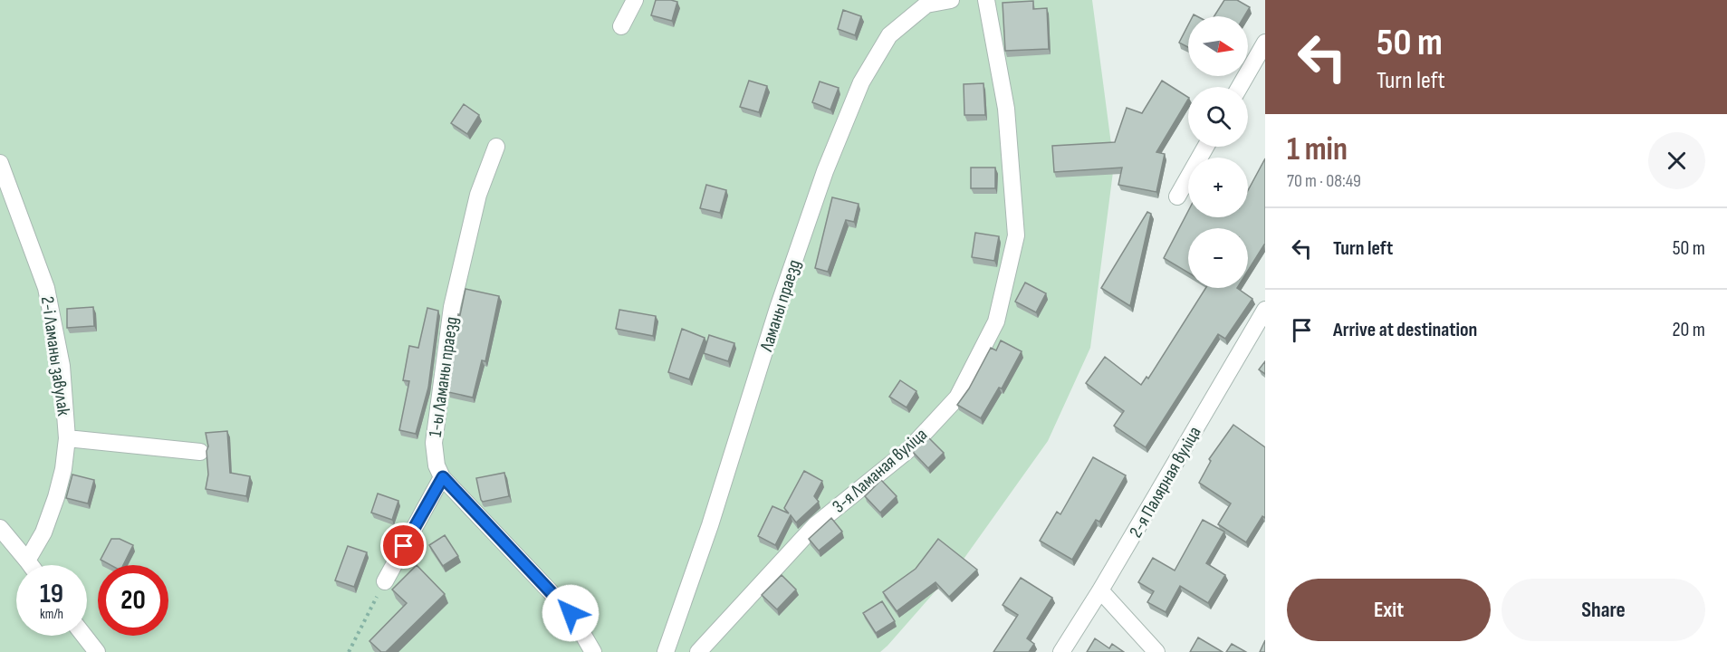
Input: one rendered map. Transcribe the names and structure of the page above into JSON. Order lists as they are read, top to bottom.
{
  "streets": {
    "street": [
      "Ламаны праезд",
      "2-і Ламаны завулак",
      "1-ы Ламаны праезд",
      "3-я Ламаная вуліца",
      "2-я Палярная вуліца"
    ]
  },
  "north": "right",
  "page": {
    "turn": ["50 m", "Turn left"],
    "map_buttons": ["+", "−"],
    "heading": ["1 min", "70 m · 08:49"],
    "list": [
      {
        "name": "Turn left",
        "value": "50 m"
      },
      {
        "name": "Arrive at destination",
        "value": "20 m"
      }
    ],
    "speed": "19 km/h",
    "limit": "20",
    "buttons": ["Exit", "Share"]
  }
}
